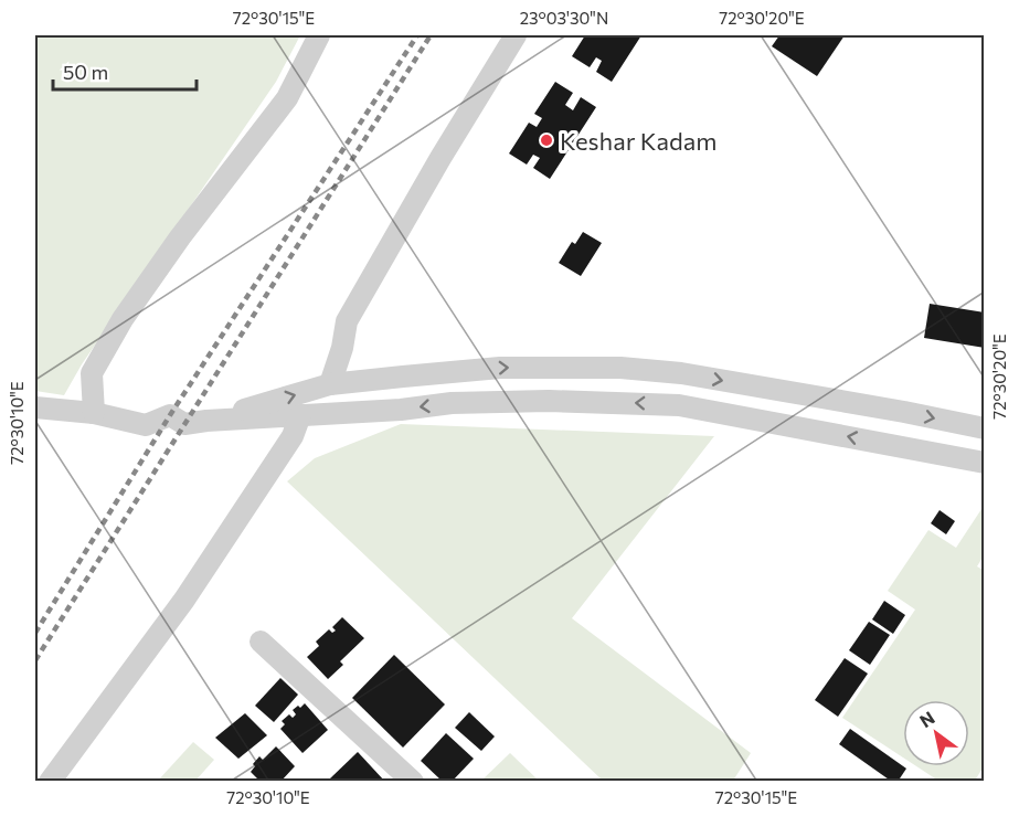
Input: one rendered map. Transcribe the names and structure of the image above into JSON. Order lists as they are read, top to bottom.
{
  "places": ["Keshar Kadam"],
  "scale_bar": "50 m",
  "north": "top left",
  "coordinates": [
    "72°30'15\"E",
    "23°03'30\"N",
    "72°30'20\"E",
    "72°30'10\"E"
  ]
}
